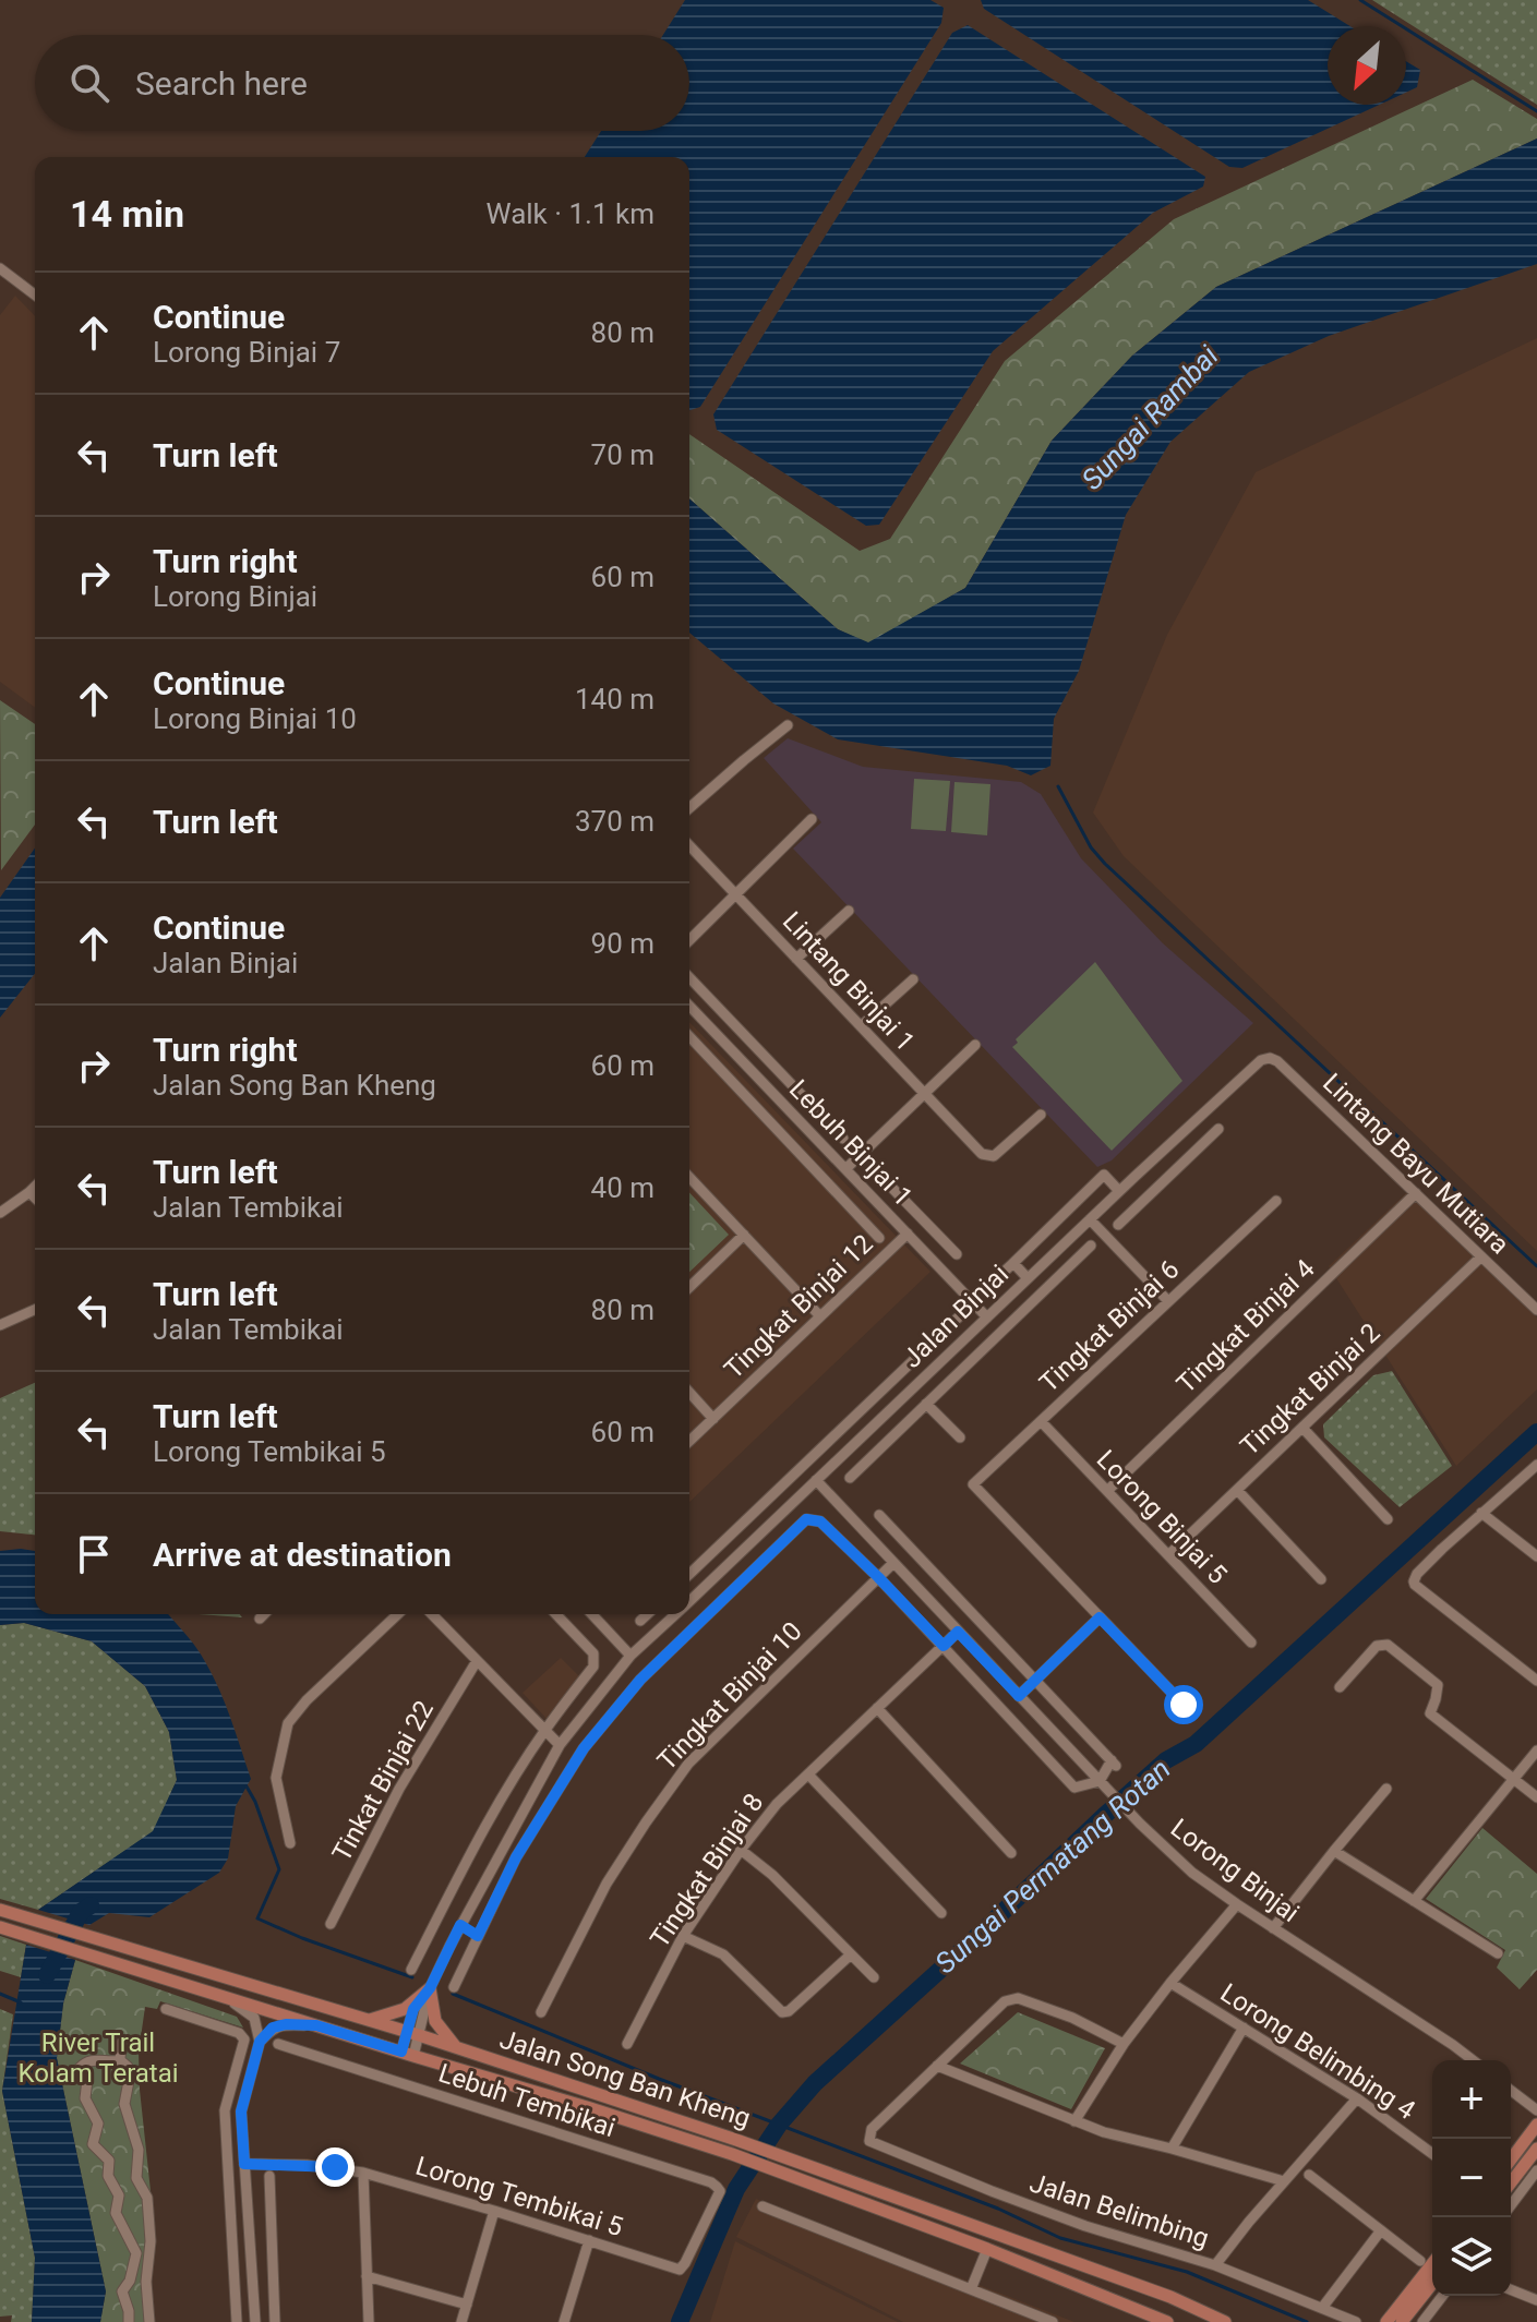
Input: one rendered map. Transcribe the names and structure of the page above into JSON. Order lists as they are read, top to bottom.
{
  "streets": {
    "main road": ["Jalan Song Ban Kheng"],
    "street": [
      "Lintang Binjai 1",
      "Lebuh Binjai 1",
      "Lintang Bayu Mutiara",
      "Tingkat Binjai 12",
      "Jalan Binjai",
      "Tingkat Binjai 6",
      "Tingkat Binjai 4",
      "Tingkat Binjai 2",
      "Lorong Binjai 5",
      "Tingkat Binjai 10",
      "Tinkat Binjai 22",
      "Tingkat Binjai 8",
      "Lorong Binjai",
      "Lorong Belimbing 4",
      "Lebuh Tembikai",
      "Lorong Tembikai 5",
      "Jalan Belimbing"
    ]
  },
  "crossings": [
    ["Lebuh Binjai 1", "Tingkat Binjai 12"],
    ["Lebuh Binjai 1", "Jalan Binjai"],
    ["Lintang Bayu Mutiara", "Jalan Binjai"],
    ["Lintang Bayu Mutiara", "Tingkat Binjai 4"],
    ["Lintang Bayu Mutiara", "Tingkat Binjai 2"],
    ["Jalan Binjai", "Lorong Binjai"],
    ["Jalan Binjai", "Jalan Song Ban Kheng"],
    ["Tingkat Binjai 6", "Lorong Binjai 5"],
    ["Tingkat Binjai 4", "Lorong Binjai 5"],
    ["Tingkat Binjai 2", "Lorong Binjai 5"],
    ["Tingkat Binjai 10", "Lorong Binjai"],
    ["Tingkat Binjai 8", "Lorong Binjai"],
    ["Lebuh Tembikai", "Lorong Tembikai 5"]
  ],
  "water": ["Sungai Rambai", "Sungai Permatang Rotan"],
  "parks": ["River Trail Kolam Teratai"],
  "north": "bottom left",
  "page": {
    "search": "Search here",
    "heading": ["14 min", "Walk · 1.1 km"],
    "list": [
      ["Continue", "Lorong Binjai 7", "80 m"],
      ["Turn left", "70 m"],
      ["Turn right", "Lorong Binjai", "60 m"],
      ["Continue", "Lorong Binjai 10", "140 m"],
      ["Turn left", "370 m"],
      ["Continue", "Jalan Binjai", "90 m"],
      ["Turn right", "Jalan Song Ban Kheng", "60 m"],
      ["Turn left", "Jalan Tembikai", "40 m"],
      ["Turn left", "Jalan Tembikai", "80 m"],
      ["Turn left", "Lorong Tembikai 5", "60 m"],
      "Arrive at destination"
    ],
    "map_buttons": ["+", "−"]
  }
}
